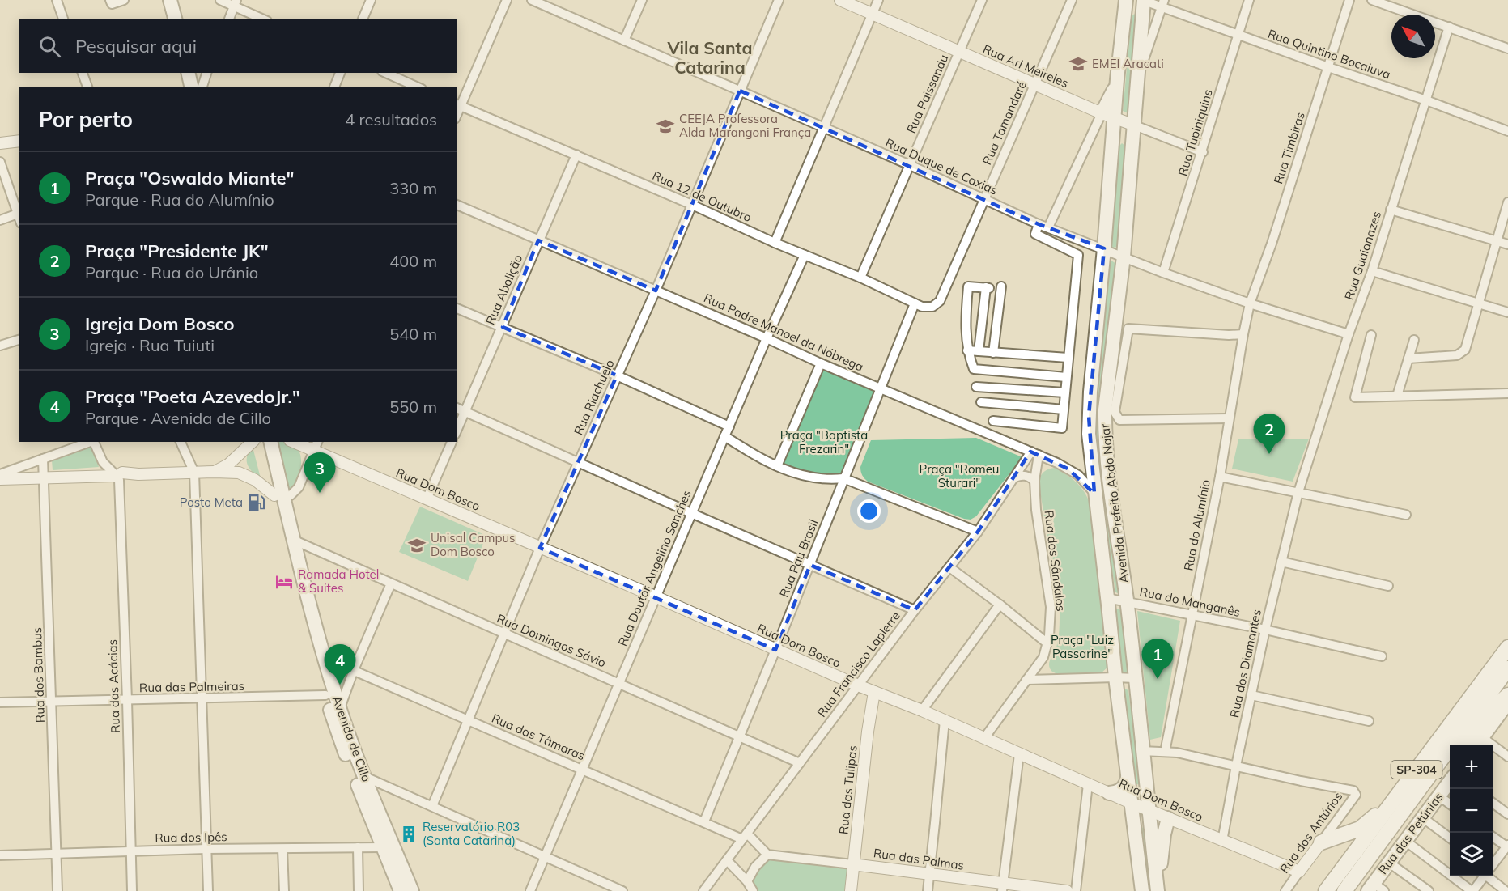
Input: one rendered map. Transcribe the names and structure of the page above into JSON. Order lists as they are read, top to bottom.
{
  "streets": {
    "highway": ["SP-304"],
    "main road": [
      "Rua Ari Meireles",
      "Rua Dom Bosco",
      "Avenida Prefeito Abdo Najar",
      "Avenida de Cillo",
      "Rua das Tulipas",
      "Rua dos Antúrios",
      "Rua das Petúnias",
      "Rua das Palmas"
    ],
    "street": [
      "Rua Quintino Bocaiuva",
      "Rua Paissandu",
      "Rua Tamandaré",
      "Rua Tupiniquins",
      "Rua Timbiras",
      "Rua Duque de Caxias",
      "Rua 12 de Outubro",
      "Rua Guaianazes",
      "Rua Abolição",
      "Rua Padre Manoel da Nóbrega",
      "Rua Riachuelo",
      "Rua do Alumínio",
      "Rua Pau Brasil",
      "Rua dos Sândalos",
      "Rua Doutor Angelino Sanches",
      "Rua do Manganês",
      "Rua Domingos Sávio",
      "Rua dos Diamantes",
      "Rua Francisco Lapierre",
      "Rua dos Bambus",
      "Rua das Acácias",
      "Rua das Palmeiras",
      "Rua das Tâmaras",
      "Rua dos Ipês"
    ]
  },
  "crossings": [
    ["Rua Quintino Bocaiuva", "Rua Tupiniquins"],
    ["Rua Quintino Bocaiuva", "Rua Timbiras"],
    ["Rua Quintino Bocaiuva", "Rua Guaianazes"],
    ["Rua Quintino Bocaiuva", "Avenida Prefeito Abdo Najar"],
    ["Rua Ari Meireles", "Rua Paissandu"],
    ["Rua Ari Meireles", "Rua Tamandaré"],
    ["Rua Ari Meireles", "Rua Tupiniquins"],
    ["Rua Ari Meireles", "Avenida Prefeito Abdo Najar"],
    ["Rua Paissandu", "Rua Duque de Caxias"],
    ["Rua Paissandu", "Rua 12 de Outubro"],
    ["Rua Tamandaré", "Rua Duque de Caxias"],
    ["Rua Tamandaré", "Rua 12 de Outubro"],
    ["Rua Tupiniquins", "Rua Duque de Caxias"],
    ["Rua Timbiras", "Rua Duque de Caxias"],
    ["Rua Timbiras", "Rua do Alumínio"],
    ["Rua Duque de Caxias", "Rua Guaianazes"],
    ["Rua Duque de Caxias", "Rua Riachuelo"],
    ["Rua Duque de Caxias", "Avenida Prefeito Abdo Najar"],
    ["Rua Duque de Caxias", "Rua do Alumínio"],
    ["Rua 12 de Outubro", "Rua Abolição"],
    ["Rua 12 de Outubro", "Rua Riachuelo"],
    ["Rua 12 de Outubro", "Rua Pau Brasil"],
    ["Rua 12 de Outubro", "Rua Doutor Angelino Sanches"],
    ["Rua Guaianazes", "Rua dos Diamantes"],
    ["Rua Abolição", "Rua Padre Manoel da Nóbrega"],
    ["Rua Padre Manoel da Nóbrega", "Rua Riachuelo"],
    ["Rua Padre Manoel da Nóbrega", "Avenida Prefeito Abdo Najar"],
    ["Rua Padre Manoel da Nóbrega", "Rua Pau Brasil"],
    ["Rua Padre Manoel da Nóbrega", "Rua dos Sândalos"],
    ["Rua Padre Manoel da Nóbrega", "Rua Doutor Angelino Sanches"],
    ["Rua Padre Manoel da Nóbrega", "Rua Francisco Lapierre"],
    ["Rua Riachuelo", "Rua Dom Bosco"],
    ["Rua Riachuelo", "Rua Domingos Sávio"],
    ["Rua Riachuelo", "Rua das Tâmaras"],
    ["Rua Dom Bosco", "Avenida Prefeito Abdo Najar"],
    ["Rua Dom Bosco", "Rua Pau Brasil"],
    ["Rua Dom Bosco", "Rua dos Sândalos"],
    ["Rua Dom Bosco", "Rua Doutor Angelino Sanches"],
    ["Rua Dom Bosco", "Rua dos Diamantes"],
    ["Rua Dom Bosco", "Rua Francisco Lapierre"],
    ["Rua Dom Bosco", "Rua das Tulipas"],
    ["Rua Dom Bosco", "Rua dos Antúrios"],
    ["Avenida Prefeito Abdo Najar", "Rua do Manganês"],
    ["Rua do Alumínio", "Rua do Manganês"],
    ["Rua Pau Brasil", "Rua Domingos Sávio"],
    ["Rua Pau Brasil", "Rua das Tâmaras"],
    ["Rua dos Sândalos", "Rua Francisco Lapierre"],
    ["Rua Doutor Angelino Sanches", "Rua Domingos Sávio"],
    ["Rua Doutor Angelino Sanches", "Rua das Tâmaras"],
    ["Rua do Manganês", "Rua dos Diamantes"],
    ["Rua Domingos Sávio", "Rua Francisco Lapierre"],
    ["Rua Domingos Sávio", "Avenida de Cillo"],
    ["Rua dos Diamantes", "Rua dos Antúrios"],
    ["Rua Francisco Lapierre", "Rua das Tâmaras"],
    ["Rua dos Bambus", "Rua das Palmeiras"],
    ["Rua dos Bambus", "Rua dos Ipês"],
    ["Rua das Acácias", "Rua das Palmeiras"],
    ["Rua das Acácias", "Rua dos Ipês"],
    ["Rua das Palmeiras", "Avenida de Cillo"],
    ["Rua das Tâmaras", "Avenida de Cillo"],
    ["Avenida de Cillo", "Rua dos Ipês"],
    ["Rua das Tulipas", "Rua das Palmas"]
  ],
  "districts": ["Vila Santa Catarina"],
  "parks": ["Praça \"Baptista Frezarin\"", "Praça \"Romeu Sturari\"", "Praça \"Luiz Passarine\""],
  "places": {
    "school or university": ["EMEI Aracati", "CEEJA Professora Alda Marangoni França", "Unisal Campus Dom Bosco"],
    "fuel station": ["Posto Meta"],
    "hotel": ["Ramada Hotel & Suites"],
    "building": ["Reservatório R03 (Santa Catarina)"]
  },
  "north": "top left",
  "page": {
    "search": "Pesquisar aqui",
    "heading": ["Por perto", "4 resultados"],
    "list": [
      {
        "mark": "1",
        "name": "Praça \"Oswaldo Miante\"",
        "note": "Parque · Rua do Alumínio",
        "value": "330 m"
      },
      {
        "mark": "2",
        "name": "Praça \"Presidente JK\"",
        "note": "Parque · Rua do Urânio",
        "value": "400 m"
      },
      {
        "mark": "3",
        "name": "Igreja Dom Bosco",
        "note": "Igreja · Rua Tuiuti",
        "value": "540 m"
      },
      {
        "mark": "4",
        "name": "Praça \"Poeta AzevedoJr.\"",
        "note": "Parque · Avenida de Cillo",
        "value": "550 m"
      }
    ],
    "pins": [
      "2",
      "3",
      "1",
      "4"
    ],
    "map_buttons": ["+", "−"]
  }
}
